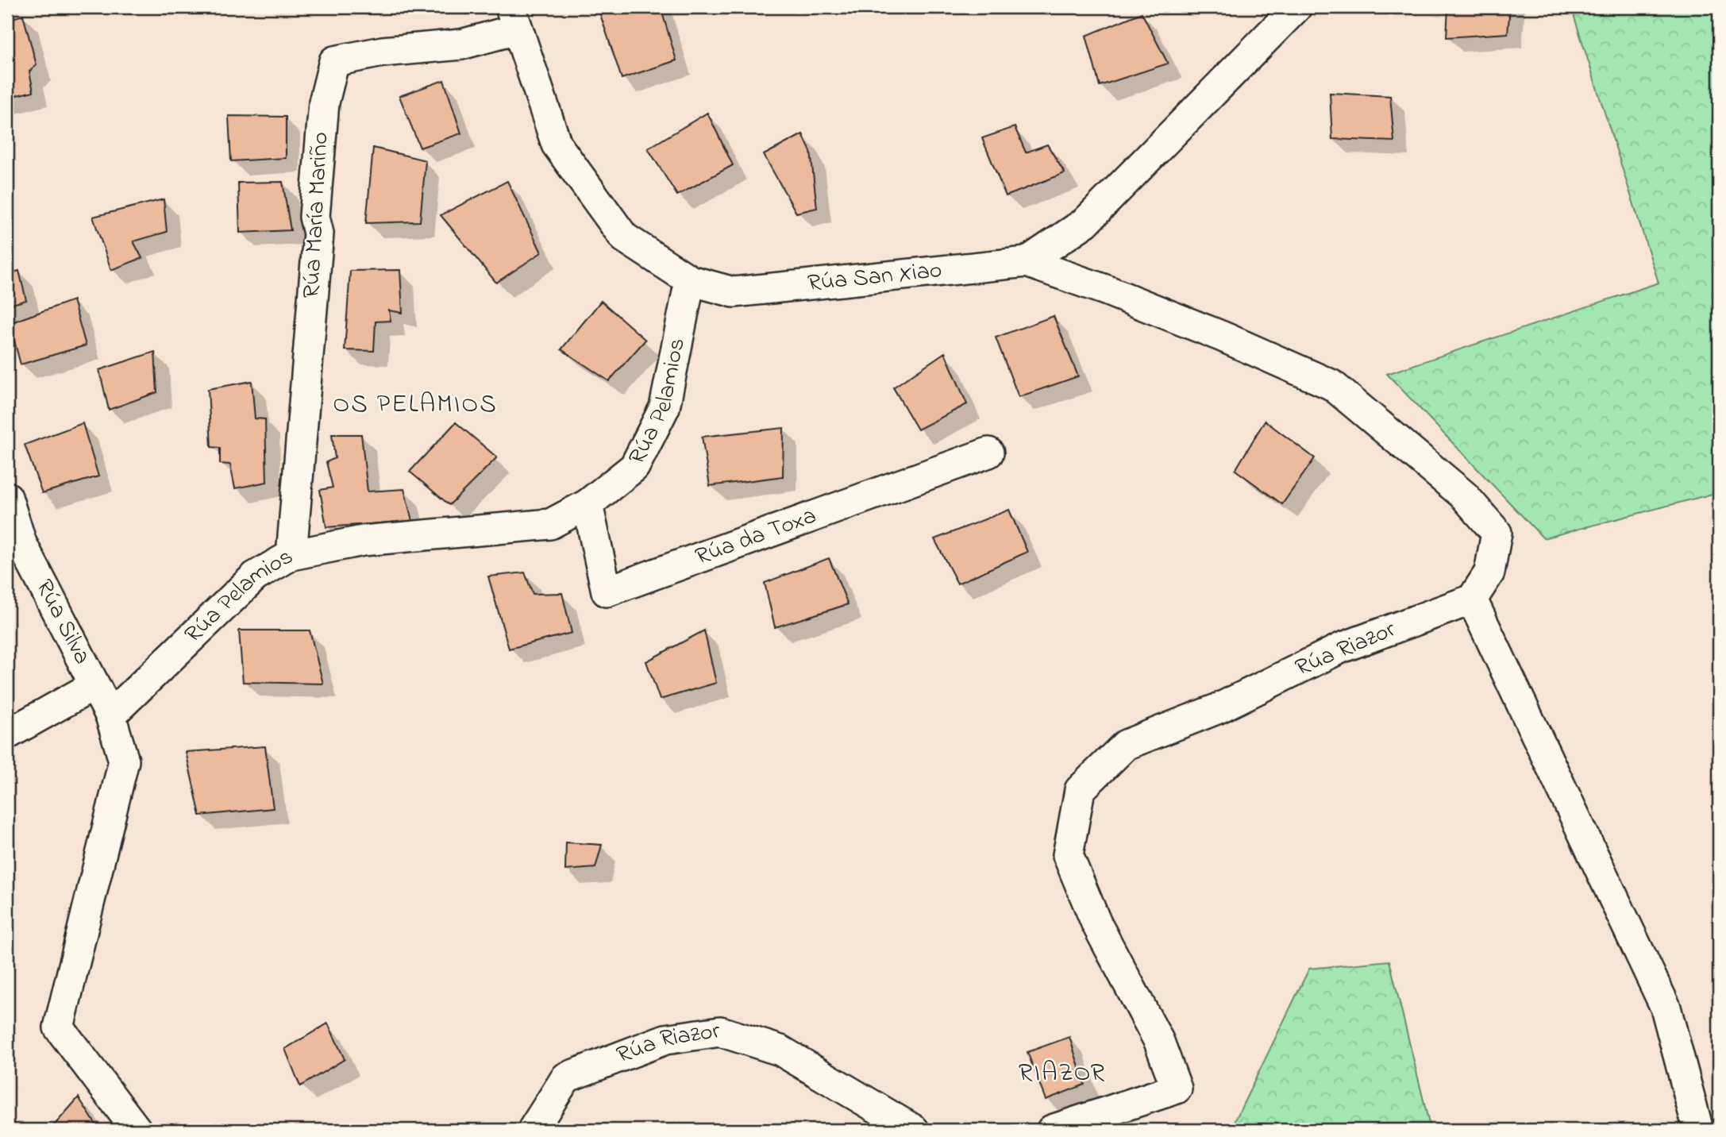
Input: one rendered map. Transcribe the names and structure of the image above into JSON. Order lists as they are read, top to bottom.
{
  "streets": {
    "street": [
      "Rúa María Mariño",
      "Rúa San Xiao",
      "Rúa Pelamios",
      "Rúa da Toxa",
      "Rúa Silva",
      "Rúa Riazor"
    ]
  },
  "crossings": [
    ["Rúa María Mariño", "Rúa San Xiao"],
    ["Rúa María Mariño", "Rúa Pelamios"],
    ["Rúa San Xiao", "Rúa Pelamios"],
    ["Rúa Pelamios", "Rúa da Toxa"],
    ["Rúa Pelamios", "Rúa Silva"]
  ],
  "districts": ["OS PELAMIOS", "RIAZOR"]
}
